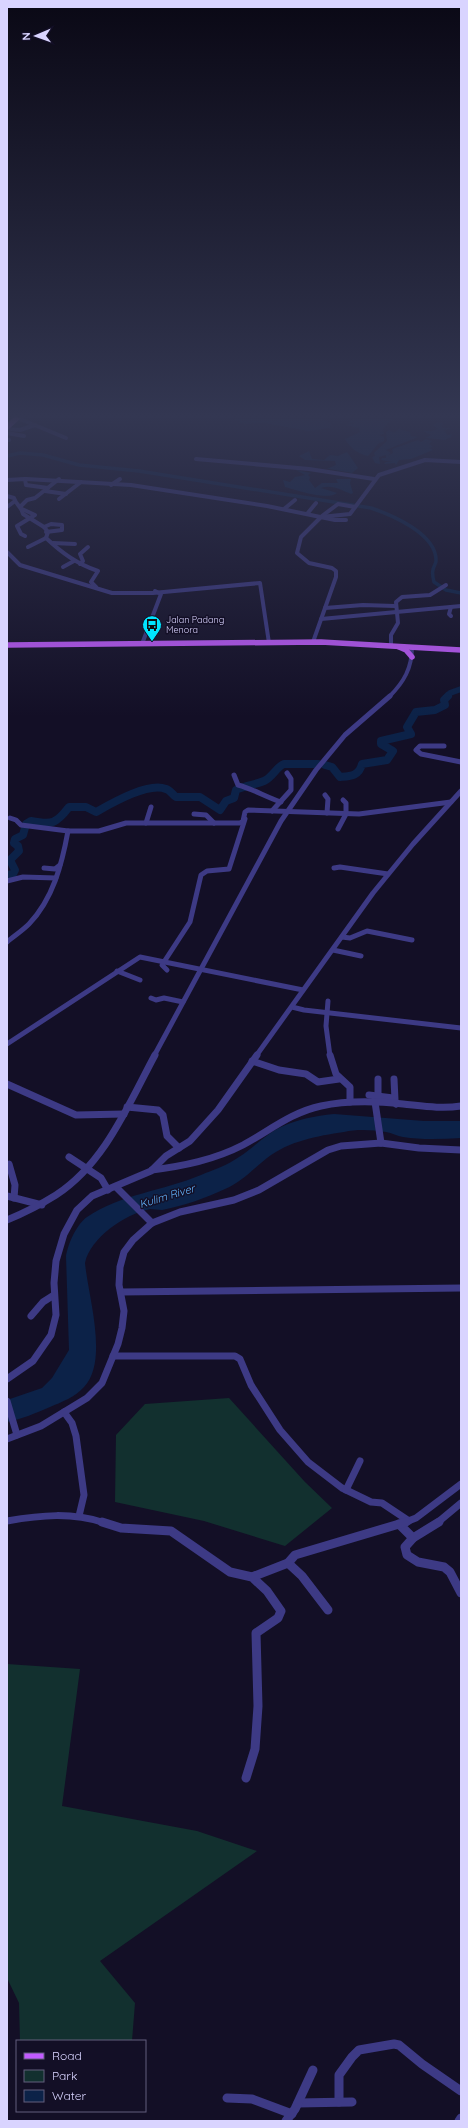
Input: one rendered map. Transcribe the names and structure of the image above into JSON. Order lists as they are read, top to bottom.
{
  "water": ["Kulim River"],
  "places": {
    "bus stop": ["Jalan Padang Menora"]
  },
  "legend": ["Road", "Park", "Water"],
  "north": "left"
}
